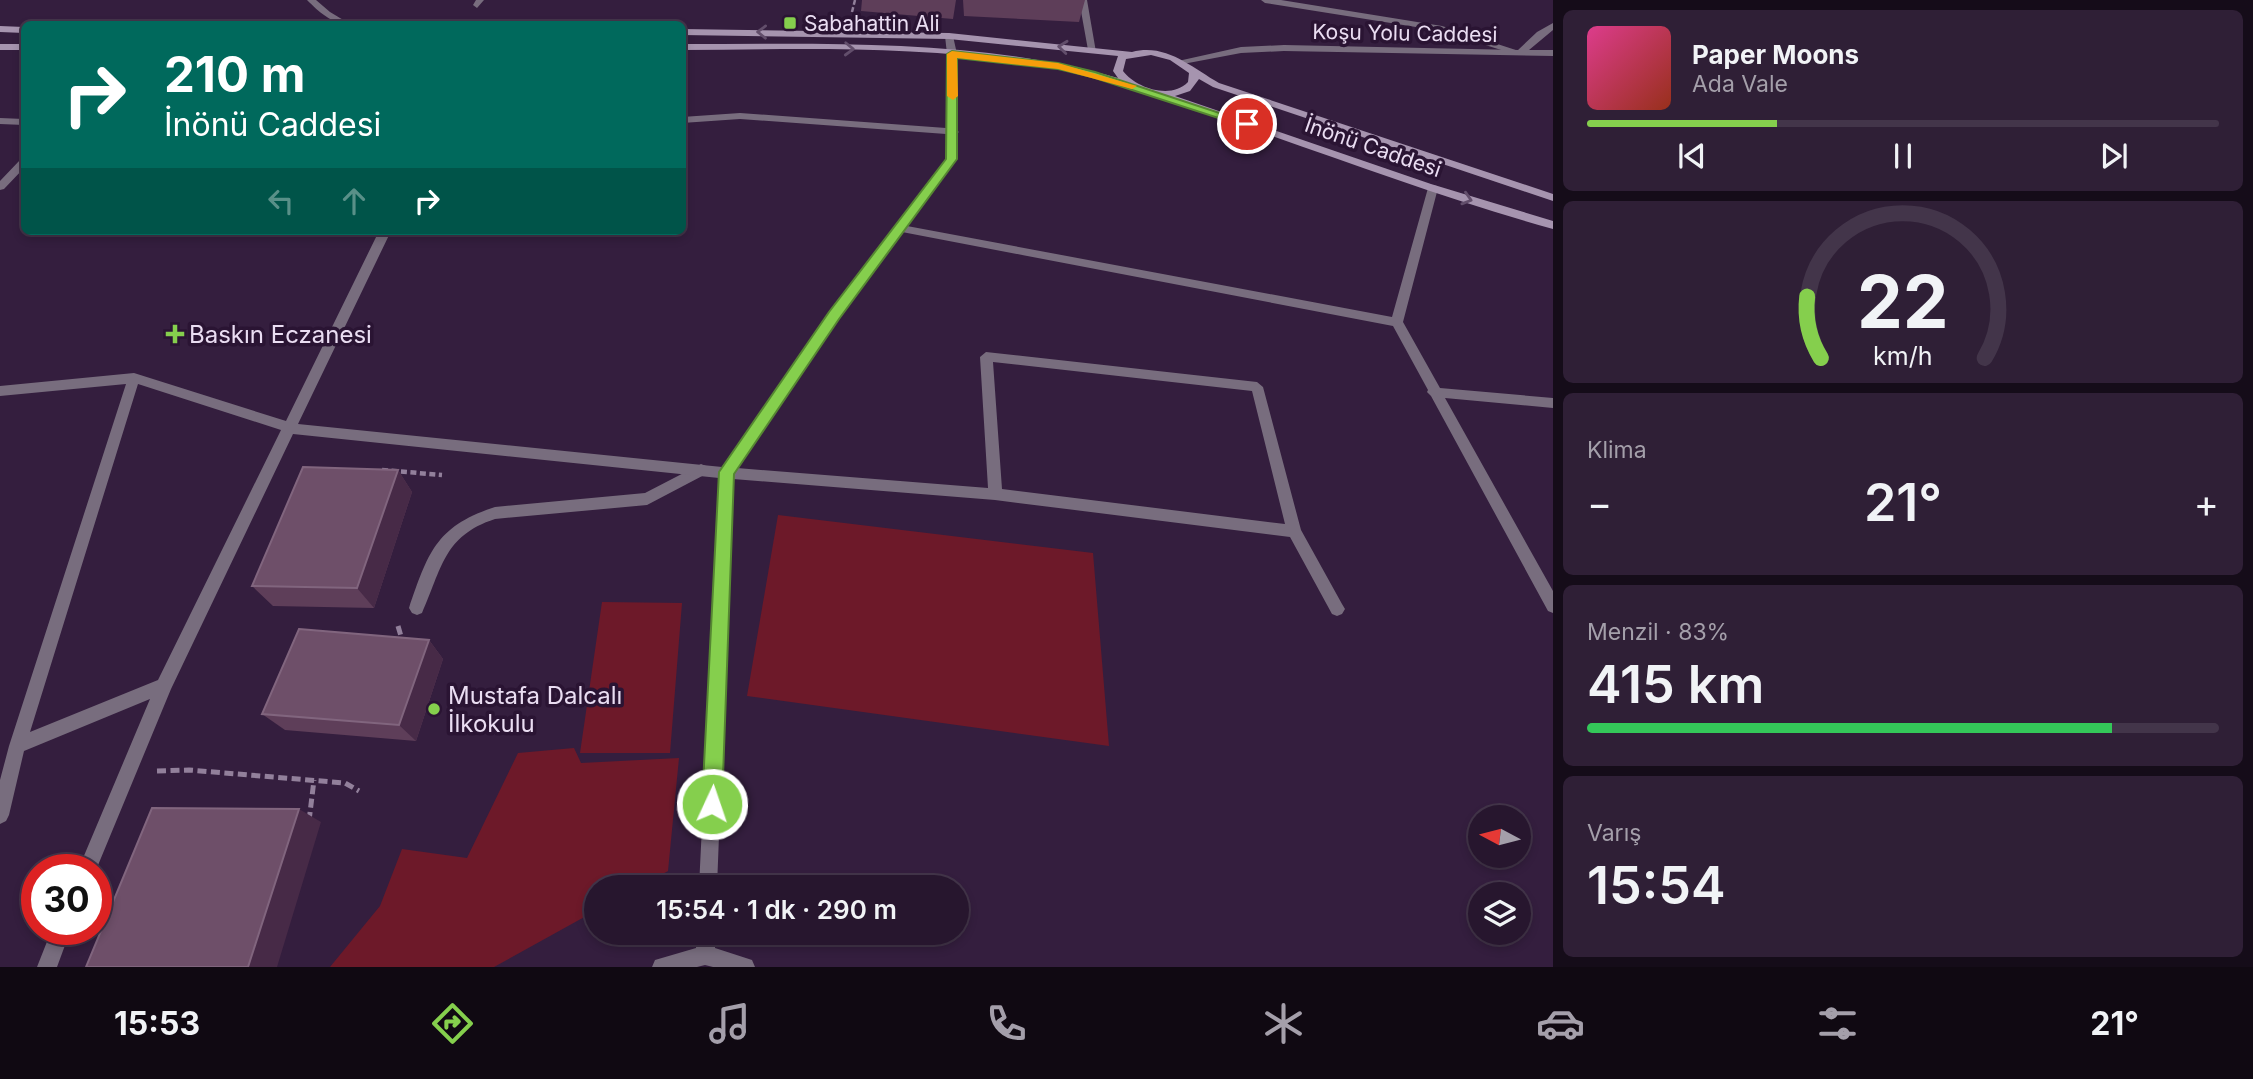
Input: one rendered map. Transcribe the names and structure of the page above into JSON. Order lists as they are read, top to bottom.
{
  "streets": {
    "main road": ["İnönü Caddesi"],
    "street": ["Koşu Yolu Caddesi"]
  },
  "crossings": [
    ["Koşu Yolu Caddesi", "İnönü Caddesi"]
  ],
  "places": {
    "transit": ["Sabahattin Ali"],
    "health": ["Baskın Eczanesi"],
    "other": ["Mustafa Dalcalı İlkokulu"]
  },
  "north": "left",
  "page": {
    "turn": ["210 m", "İnönü Caddesi"],
    "song": ["Paper Moons", "Ada Vale"],
    "tile": [
      "Klima",
      ["Menzil · 83%", "415 km"],
      ["Varış", "15:54"]
    ],
    "heat": ["−", "21°", "+"],
    "limit": "30",
    "trip": "15:54 · 1 dk · 290 m",
    "tabs": ["15:53", "21°"],
    "gauge": ["22", "km/h"]
  }
}
